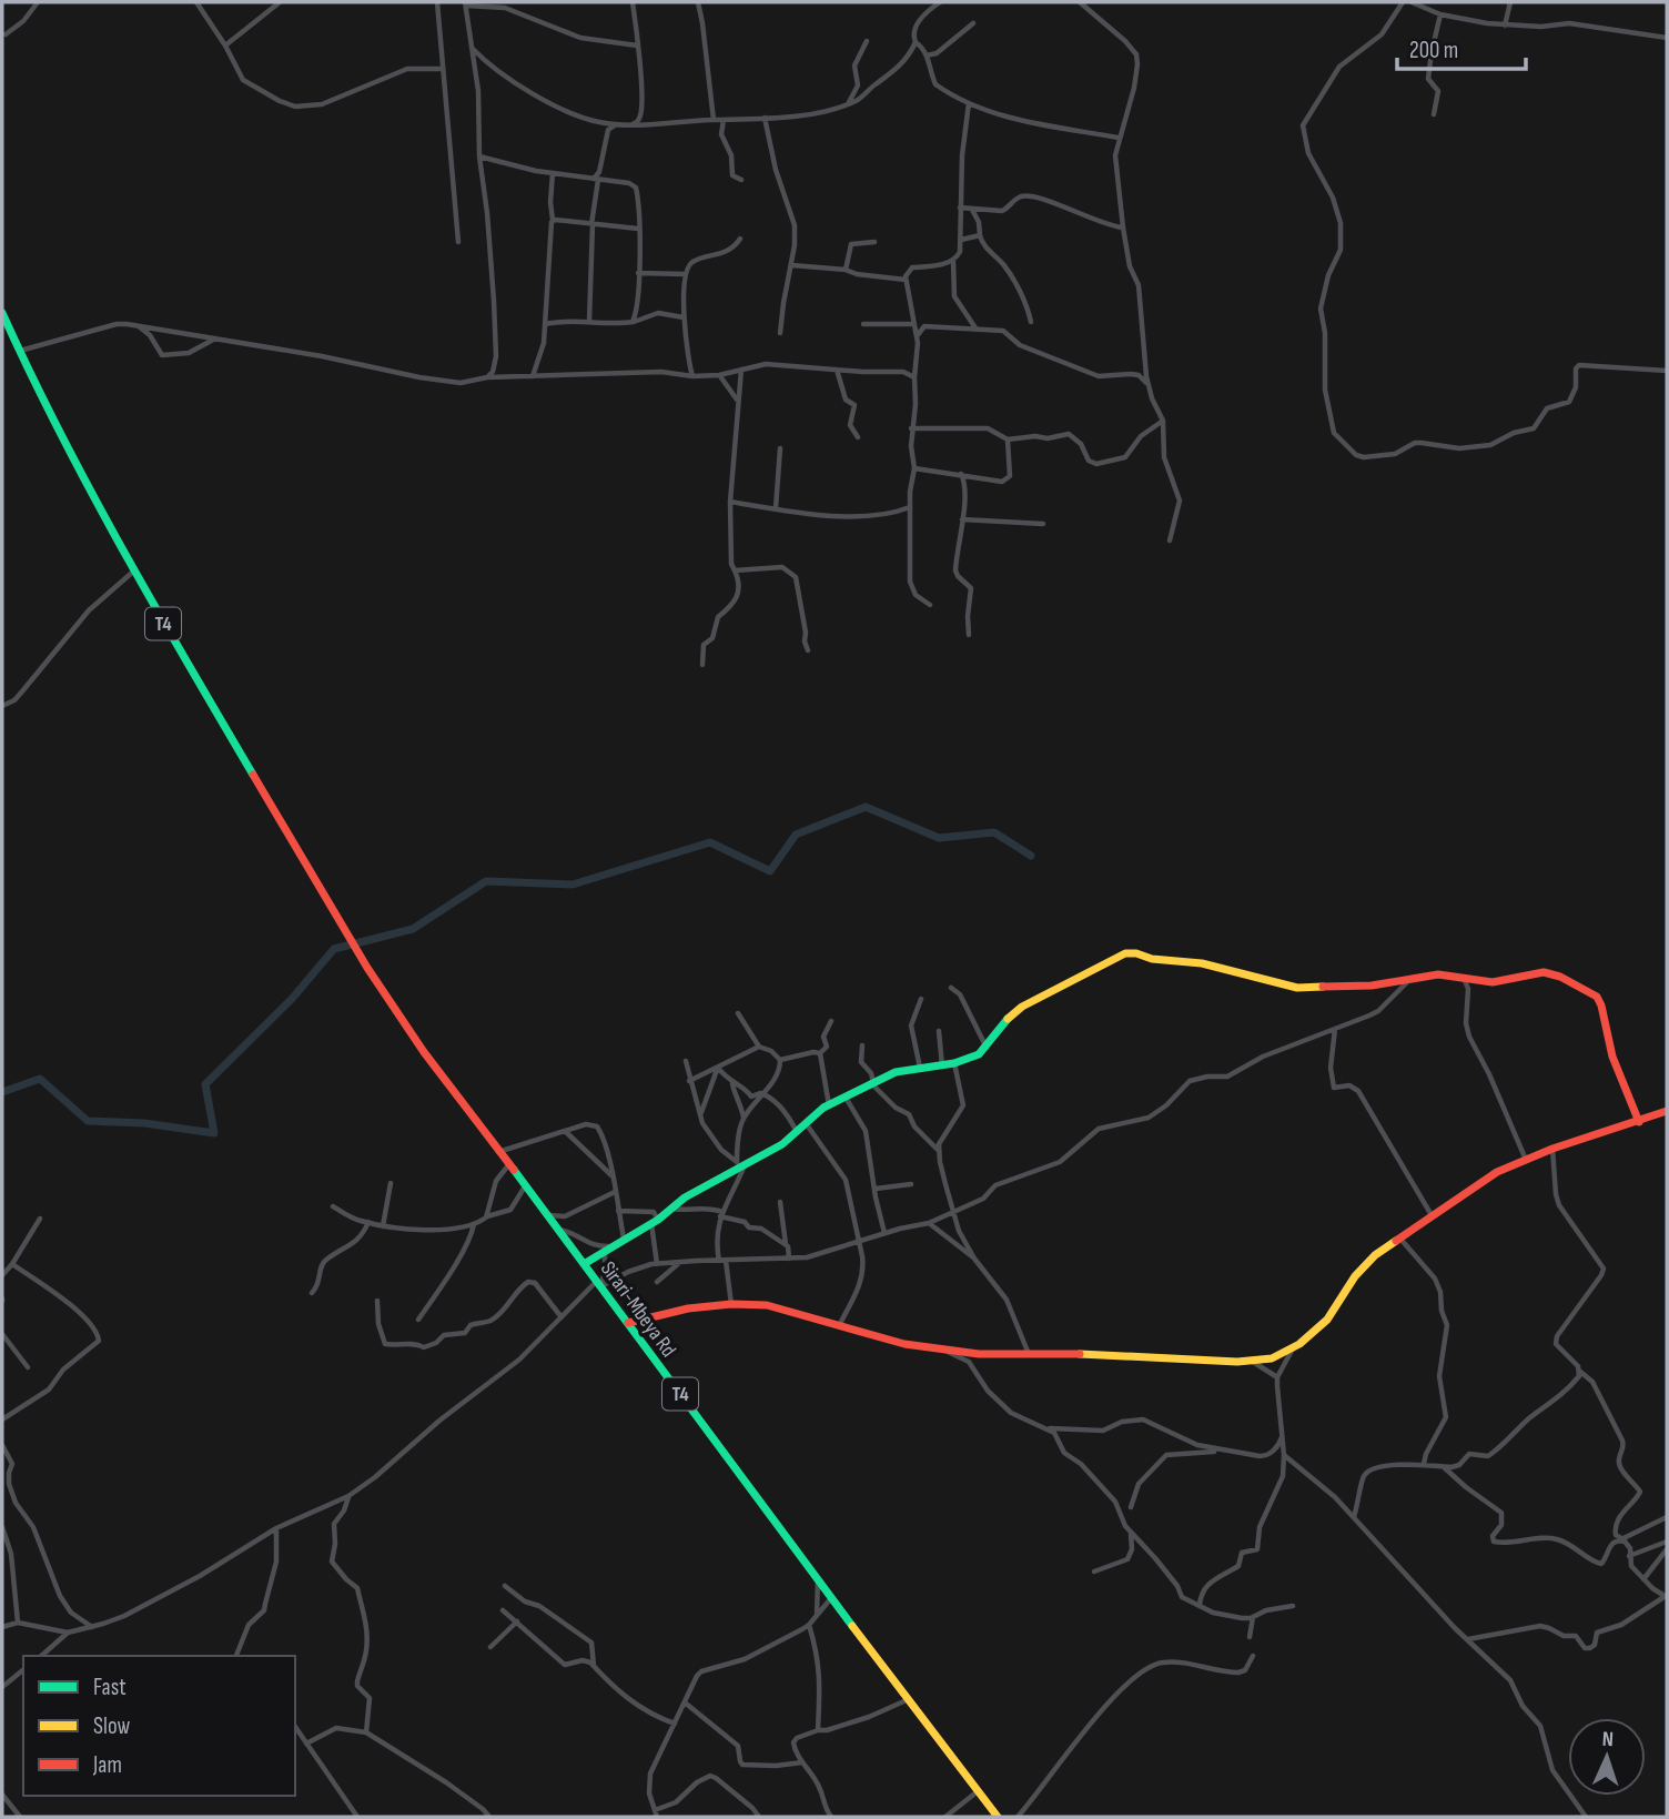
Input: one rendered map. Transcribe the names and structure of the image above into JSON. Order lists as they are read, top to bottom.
{
  "streets": {
    "main road": ["T4", "Sirari-Mbeya Rd"]
  },
  "crossings": [
    ["T4", "Sirari-Mbeya Rd"]
  ],
  "legend": ["Fast", "Slow", "Jam"],
  "scale_bar": "200 m",
  "north": "top"
}
